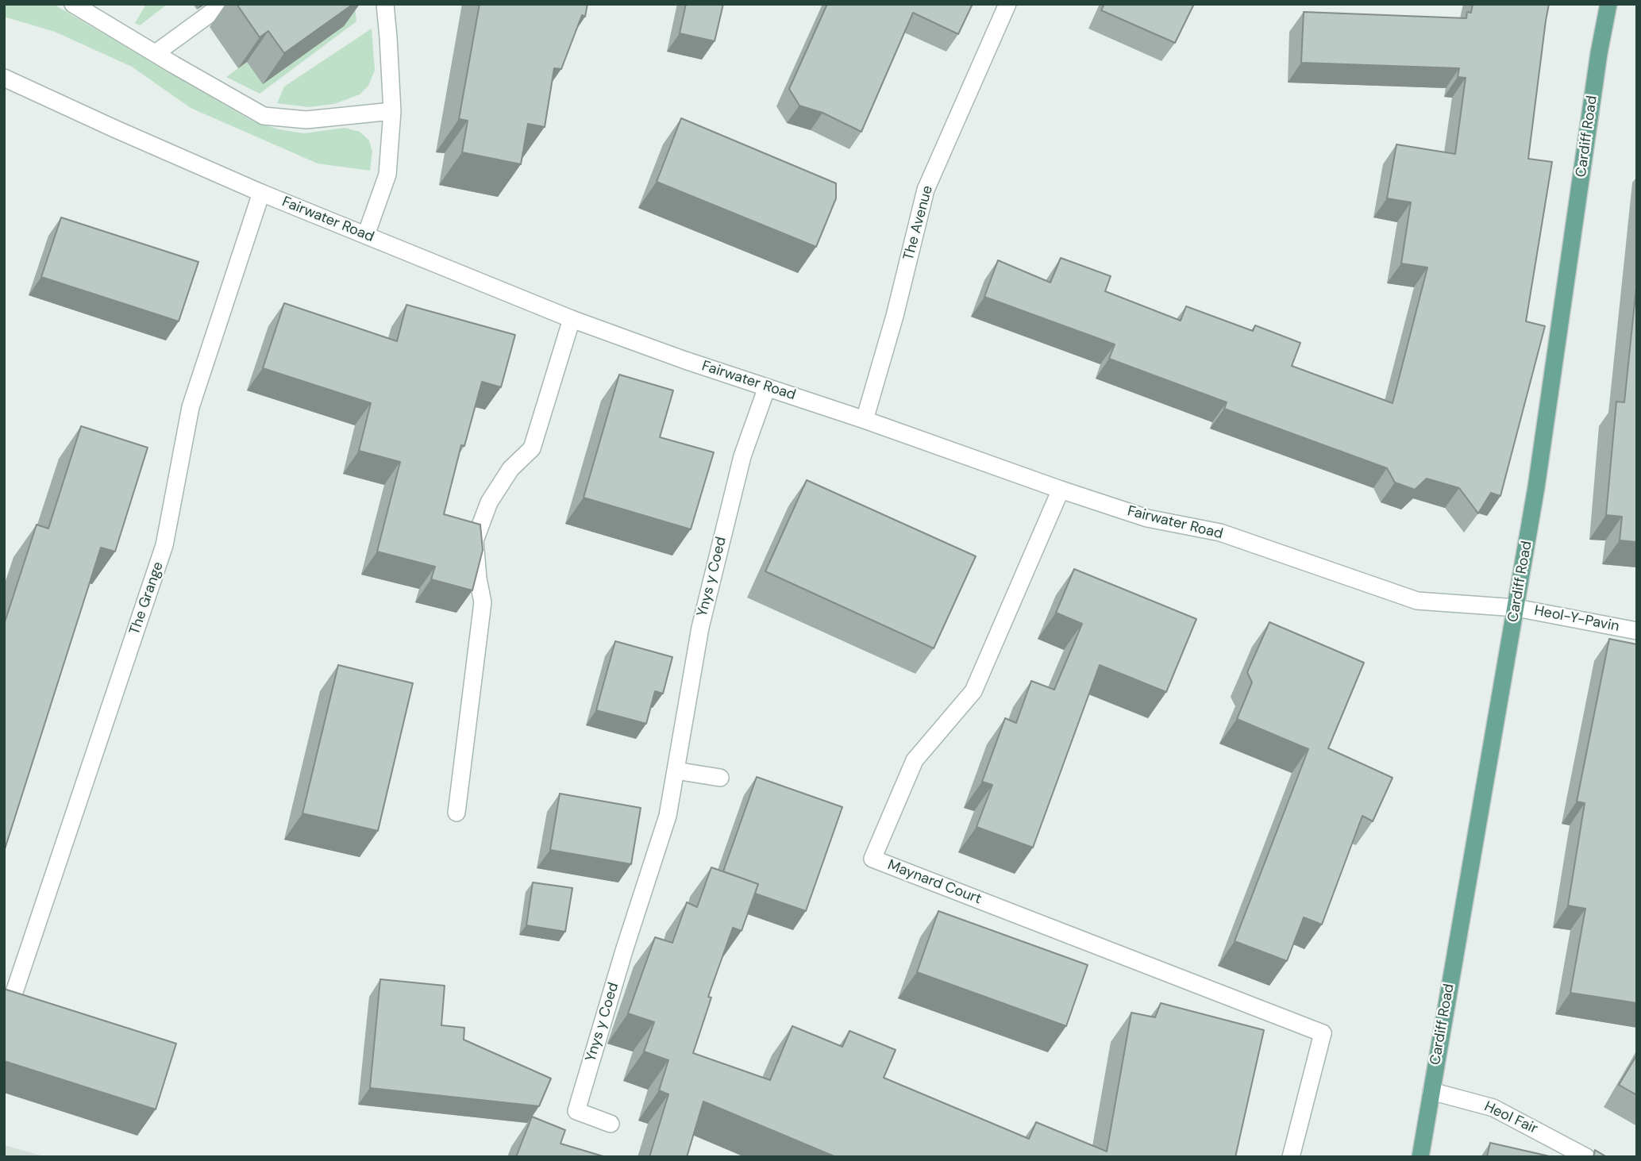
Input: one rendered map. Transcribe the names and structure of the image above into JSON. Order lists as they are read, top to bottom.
{
  "streets": {
    "main road": ["Cardiff Road"],
    "street": [
      "Fairwater Road",
      "The Avenue",
      "Ynys y Coed",
      "The Grange",
      "Heol-Y-Pavin",
      "Maynard Court",
      "Heol Fair"
    ]
  },
  "crossings": [
    ["Cardiff Road", "Fairwater Road"],
    ["Cardiff Road", "Heol-Y-Pavin"],
    ["Cardiff Road", "Heol Fair"],
    ["Fairwater Road", "The Avenue"],
    ["Fairwater Road", "Ynys y Coed"],
    ["Fairwater Road", "The Grange"],
    ["Fairwater Road", "Heol-Y-Pavin"],
    ["Fairwater Road", "Maynard Court"]
  ]
}
